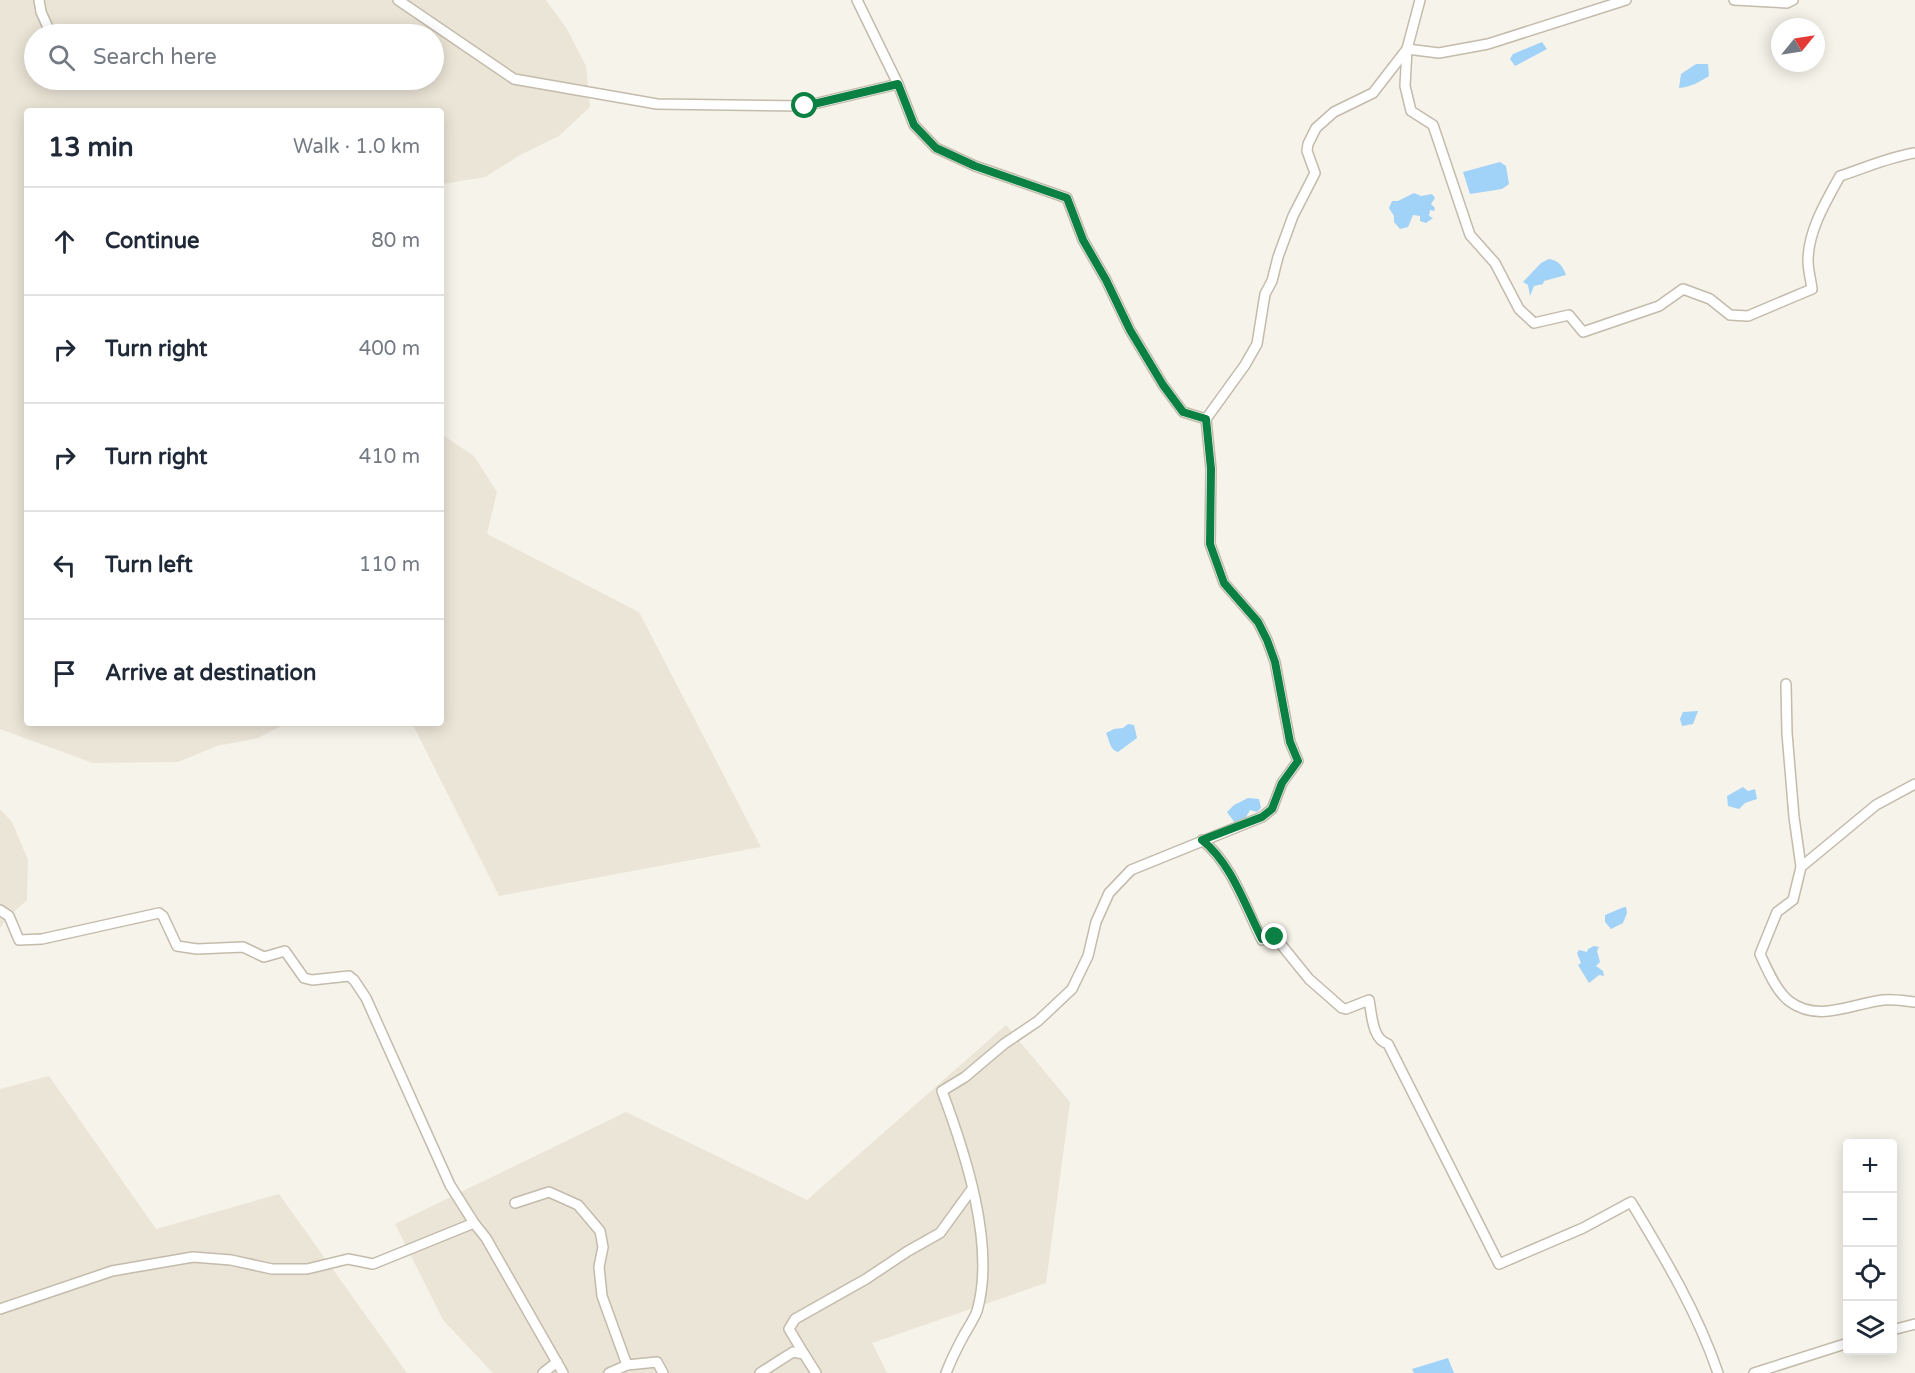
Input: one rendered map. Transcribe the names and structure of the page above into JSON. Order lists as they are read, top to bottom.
{
  "north": "top right",
  "page": {
    "search": "Search here",
    "heading": ["13 min", "Walk · 1.0 km"],
    "list": [
      ["Continue", "80 m"],
      ["Turn right", "400 m"],
      ["Turn right", "410 m"],
      ["Turn left", "110 m"],
      "Arrive at destination"
    ],
    "map_buttons": ["+", "−"]
  }
}
